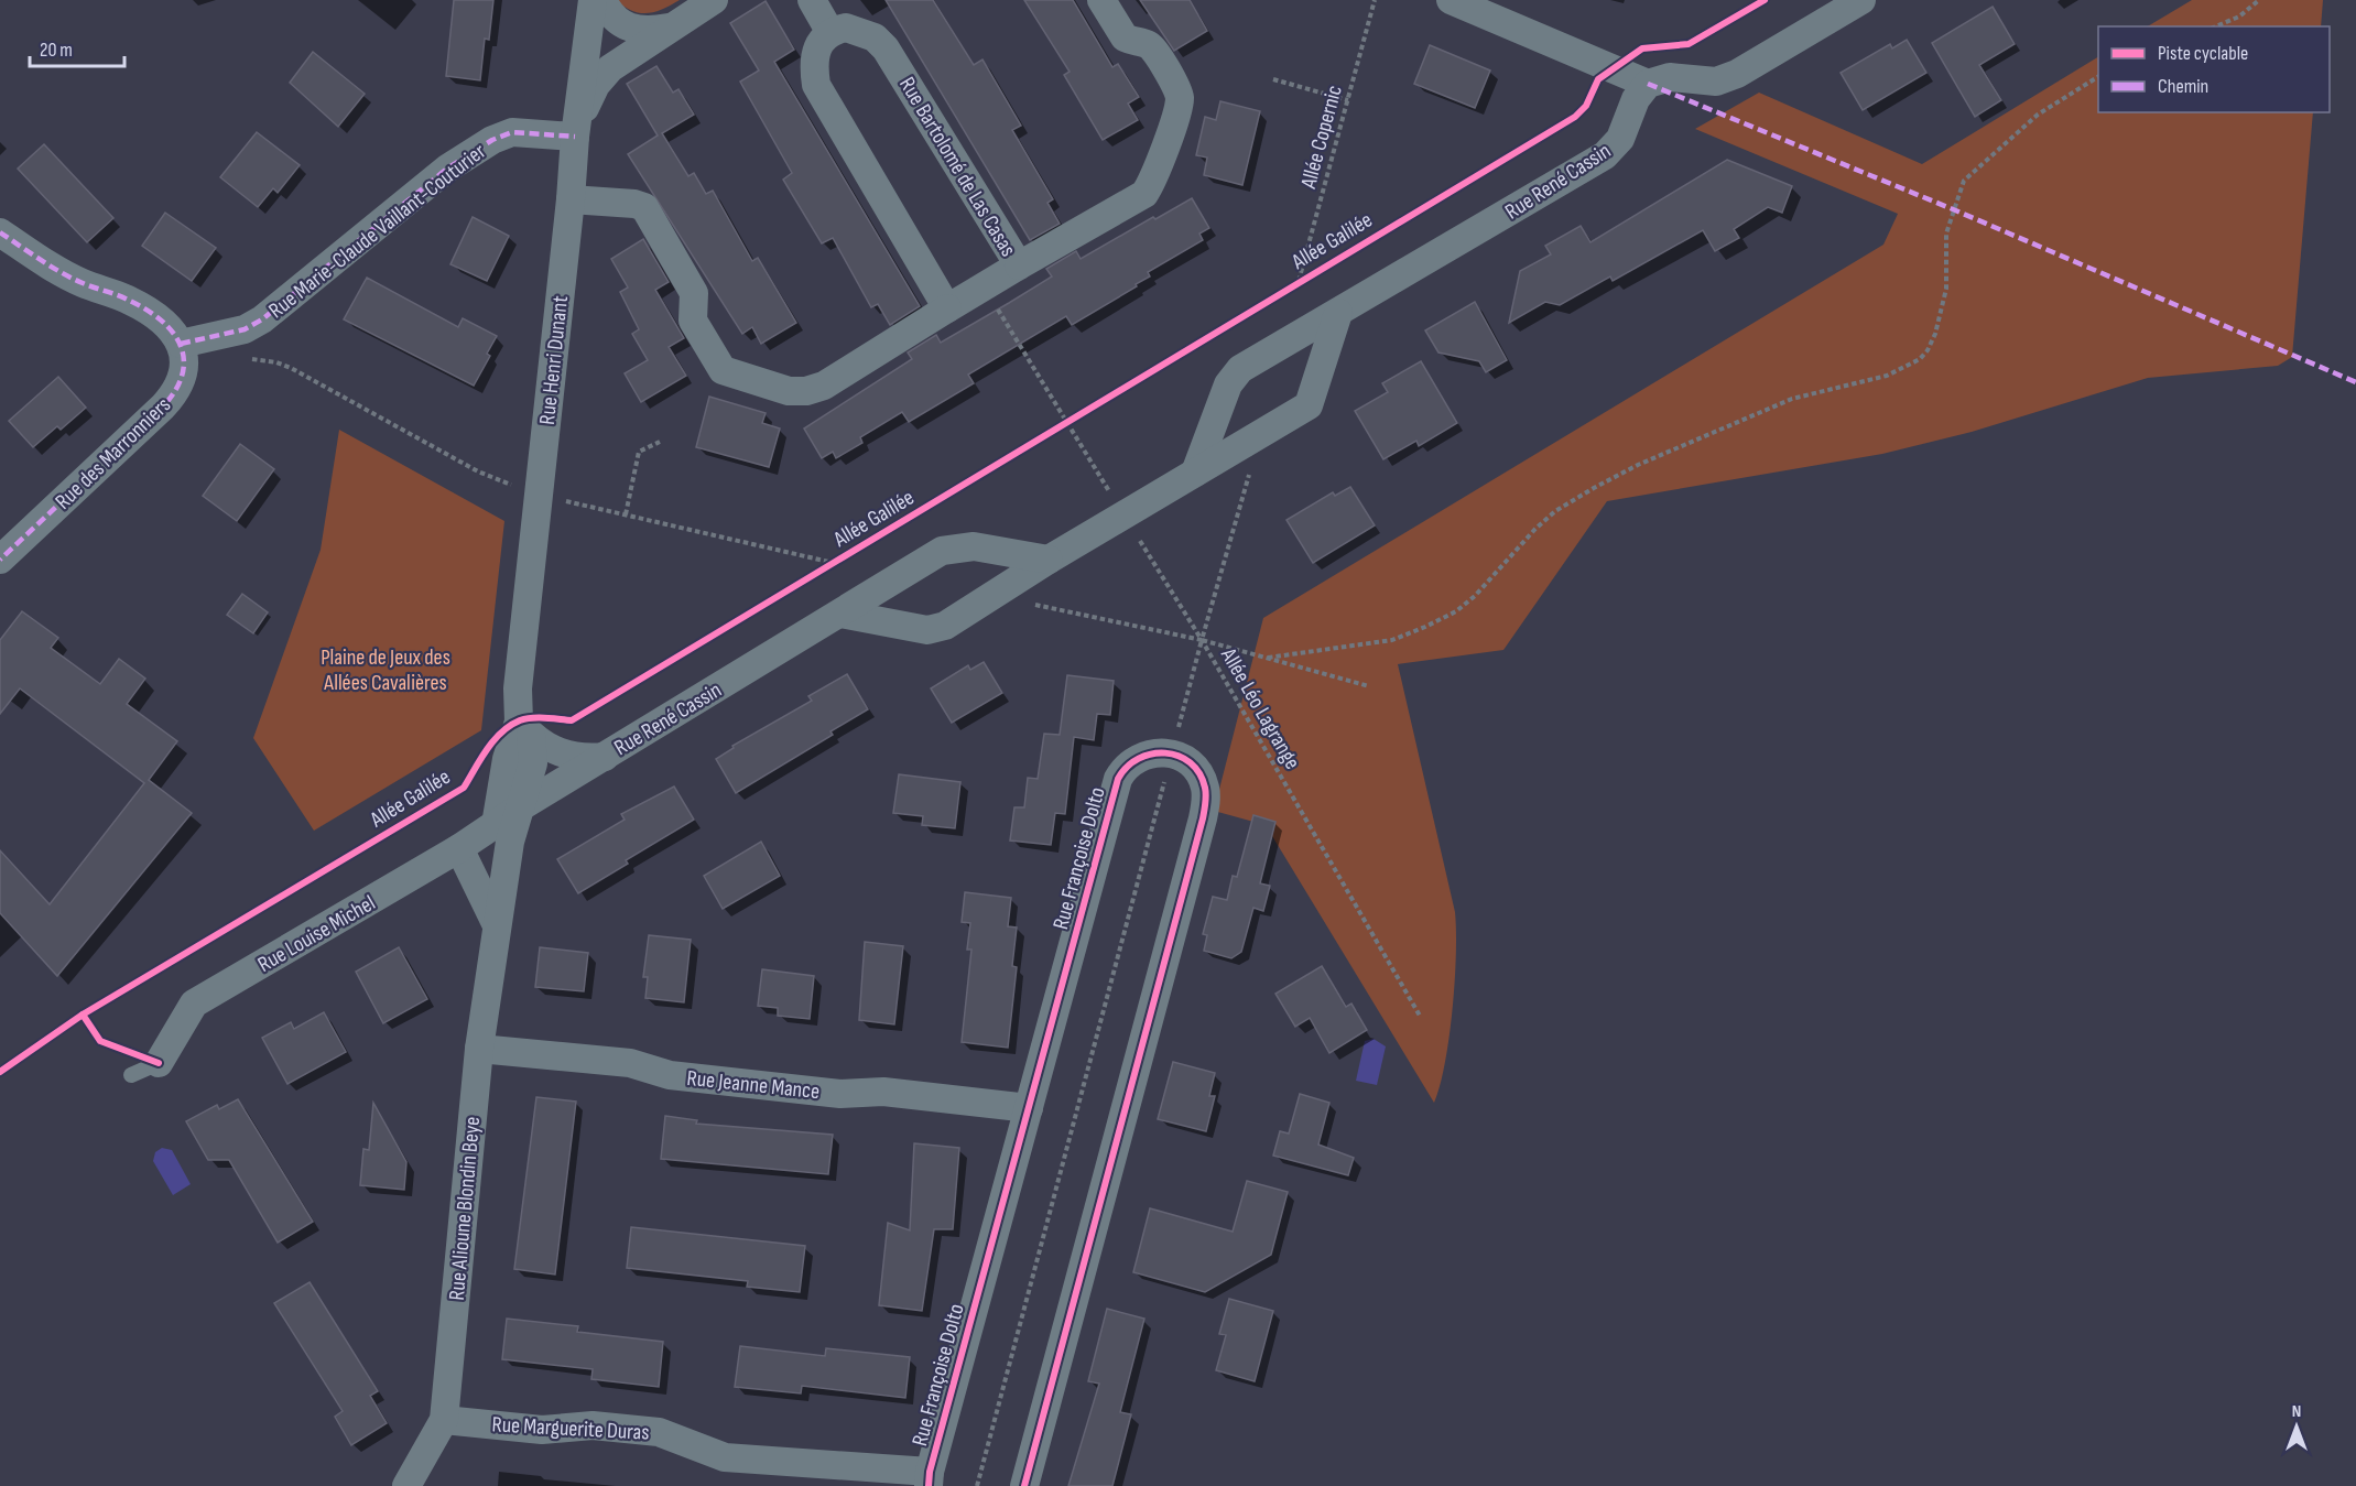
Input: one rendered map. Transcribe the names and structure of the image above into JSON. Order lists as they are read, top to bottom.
{
  "streets": {
    "street": [
      "Rue Bartolomé de Las Casas",
      "Rue René Cassin",
      "Rue Marie-Claude Vaillant-Couturier",
      "Rue Henri Dunant",
      "Rue des Marronniers",
      "Rue Françoise Dolto",
      "Rue Louise Michel",
      "Rue Jeanne Mance",
      "Rue Alioune Blondin Beye",
      "Rue Marguerite Duras"
    ],
    "path": ["Allée Copernic", "Allée Léo Lagrange"],
    "cycle path": ["Allée Galilée"]
  },
  "crossings": [
    ["Allée Copernic", "Allée Galilée"],
    ["Rue Bartolomé de Las Casas", "Rue Henri Dunant"],
    ["Rue Bartolomé de Las Casas", "Allée Léo Lagrange"],
    ["Rue René Cassin", "Rue Henri Dunant"],
    ["Rue René Cassin", "Rue Louise Michel"],
    ["Rue René Cassin", "Rue Alioune Blondin Beye"],
    ["Rue Marie-Claude Vaillant-Couturier", "Rue Henri Dunant"],
    ["Rue Marie-Claude Vaillant-Couturier", "Rue des Marronniers"],
    ["Rue Henri Dunant", "Rue Louise Michel"],
    ["Rue Henri Dunant", "Rue Alioune Blondin Beye"],
    ["Rue Françoise Dolto", "Rue Jeanne Mance"],
    ["Rue Françoise Dolto", "Rue Marguerite Duras"],
    ["Rue Jeanne Mance", "Rue Alioune Blondin Beye"],
    ["Rue Alioune Blondin Beye", "Rue Marguerite Duras"]
  ],
  "parks": ["Plaine de Jeux des Allées Cavalières"],
  "legend": ["Piste cyclable", "Chemin"],
  "scale_bar": "20 m",
  "north": "top"
}
